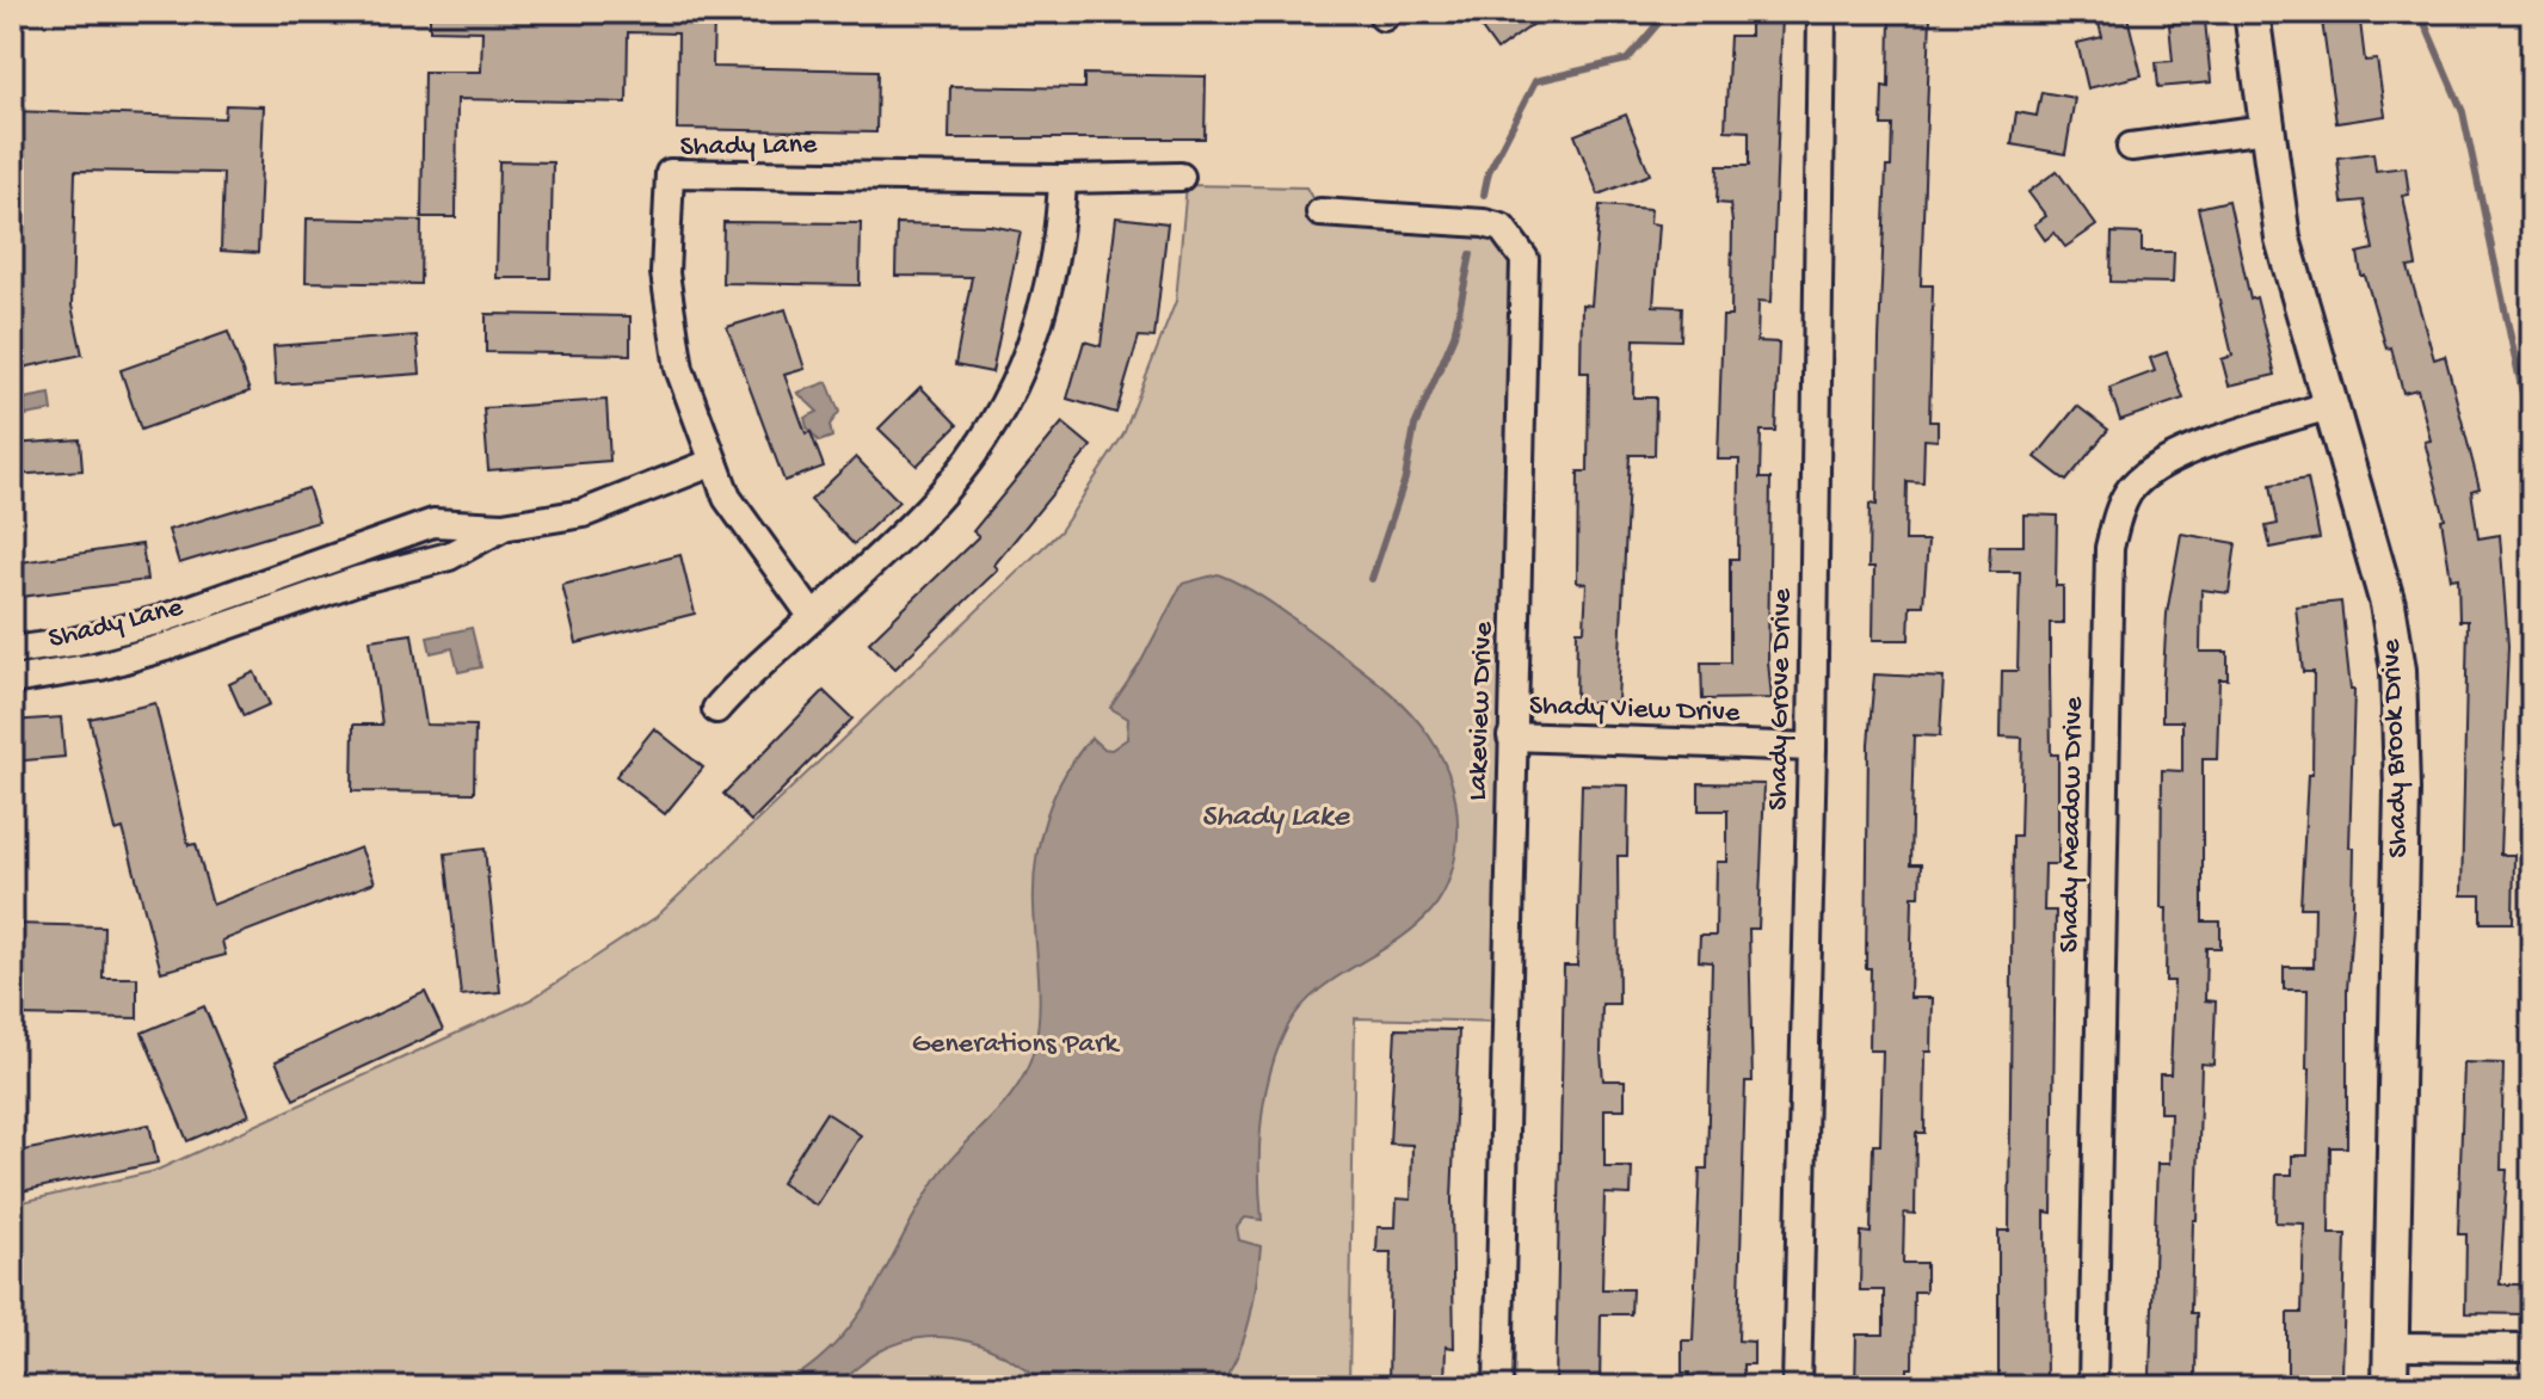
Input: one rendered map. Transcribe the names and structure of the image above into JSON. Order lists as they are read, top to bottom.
{
  "streets": {
    "street": [
      "Shady Lane",
      "Shady Grove Drive",
      "Shady View Drive",
      "Lakeview Drive",
      "Shady Brook Drive",
      "Shady Meadow Drive"
    ]
  },
  "crossings": [
    ["Shady Grove Drive", "Shady View Drive"],
    ["Shady View Drive", "Lakeview Drive"],
    ["Shady Brook Drive", "Shady Meadow Drive"]
  ],
  "water": ["Shady Lake"],
  "parks": ["Generations Park"]
}
